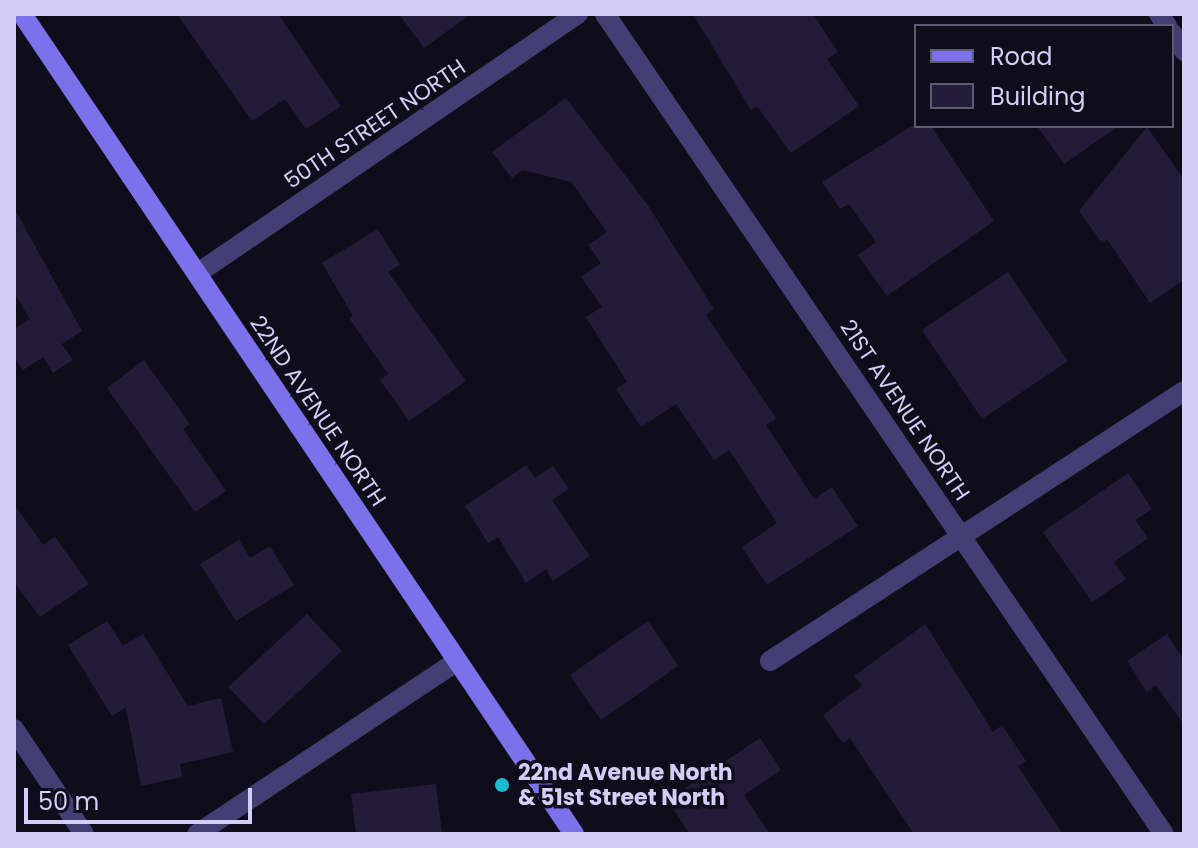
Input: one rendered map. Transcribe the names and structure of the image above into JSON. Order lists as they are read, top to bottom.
{
  "streets": {
    "main road": ["22ND AVENUE NORTH"],
    "street": ["50TH STREET NORTH", "21ST AVENUE NORTH"]
  },
  "crossings": [
    ["50TH STREET NORTH", "22ND AVENUE NORTH"]
  ],
  "places": ["22nd Avenue North & 51st Street North"],
  "legend": ["Road", "Building"],
  "scale_bar": "50 m"
}
